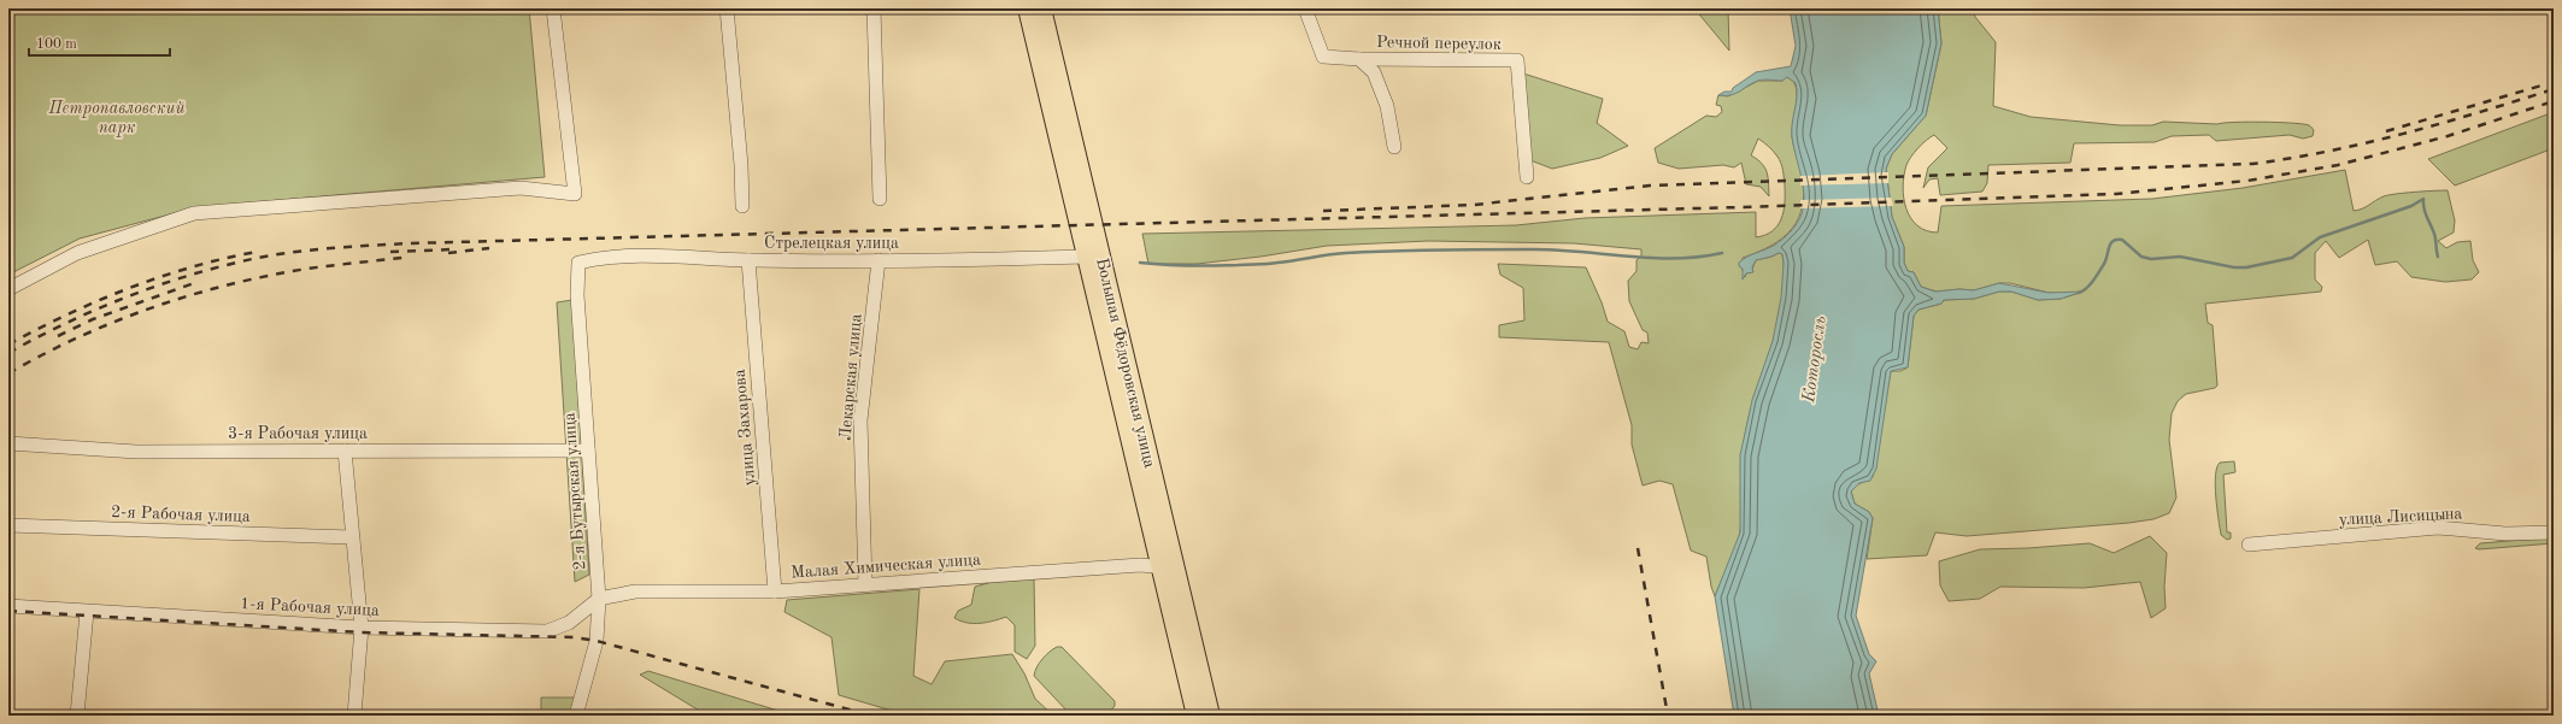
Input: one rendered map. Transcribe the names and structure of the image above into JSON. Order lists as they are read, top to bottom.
{
  "streets": {
    "main road": ["Большая Фёдоровская улица"],
    "street": [
      "Речной переулок",
      "Стрелецкая улица",
      "Лекарская улица",
      "улица Захарова",
      "3-я Рабочая улица",
      "2-я Бутырская улица",
      "2-я Рабочая улица",
      "улица Лисицына",
      "Малая Химическая улица",
      "1-я Рабочая улица"
    ]
  },
  "crossings": [
    ["Стрелецкая улица", "Большая Фёдоровская улица"],
    ["Стрелецкая улица", "Лекарская улица"],
    ["Стрелецкая улица", "улица Захарова"],
    ["Стрелецкая улица", "2-я Бутырская улица"],
    ["Большая Фёдоровская улица", "Малая Химическая улица"],
    ["Лекарская улица", "Малая Химическая улица"],
    ["улица Захарова", "Малая Химическая улица"],
    ["3-я Рабочая улица", "2-я Бутырская улица"],
    ["2-я Бутырская улица", "Малая Химическая улица"],
    ["2-я Бутырская улица", "1-я Рабочая улица"],
    ["Малая Химическая улица", "1-я Рабочая улица"]
  ],
  "water": ["Которосль"],
  "parks": ["Петропавловский парк"],
  "scale_bar": "100 m"
}
